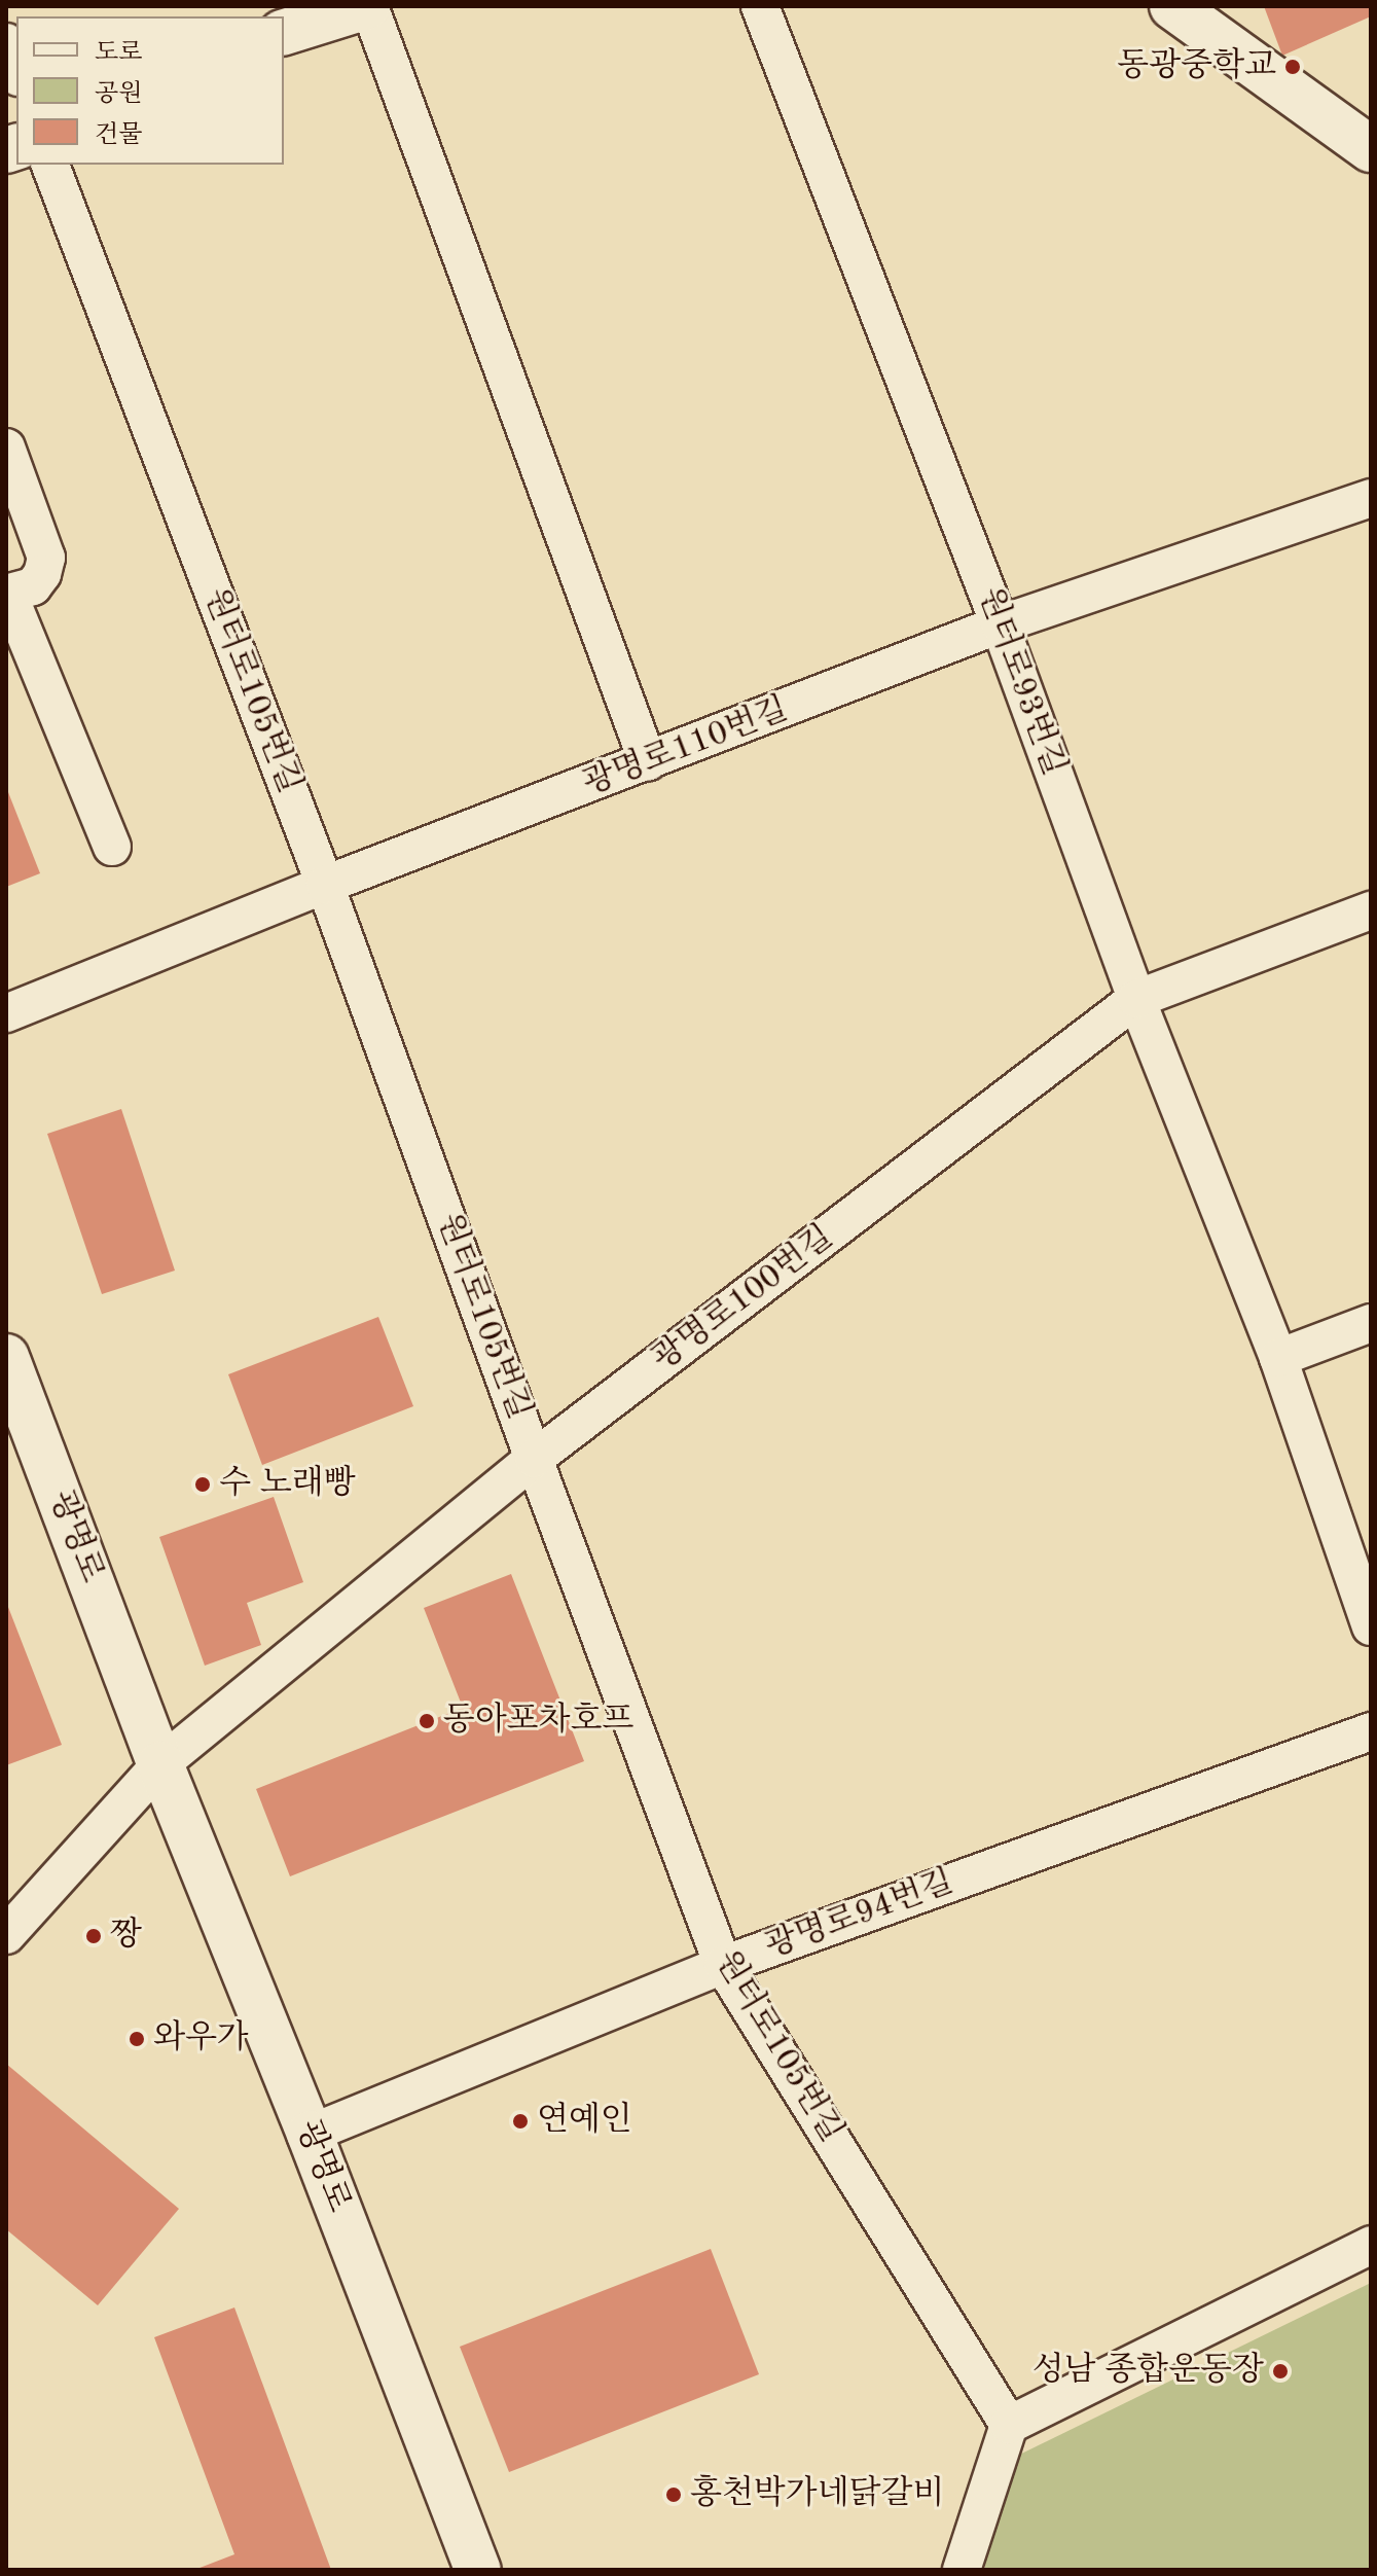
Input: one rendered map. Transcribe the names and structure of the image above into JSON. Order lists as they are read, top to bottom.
{
  "streets": {
    "main road": ["광명로"],
    "street": [
      "원터로93번길",
      "원터로105번길",
      "광명로110번길",
      "광명로100번길",
      "광명로94번길"
    ]
  },
  "crossings": [
    ["원터로93번길", "광명로110번길"],
    ["원터로93번길", "광명로100번길"],
    ["원터로105번길", "광명로110번길"],
    ["원터로105번길", "광명로100번길"],
    ["원터로105번길", "광명로94번길"],
    ["광명로100번길", "광명로"],
    ["광명로", "광명로94번길"]
  ],
  "places": [
    "동광중학교",
    "수 노래빵",
    "동아포차호프",
    "짱",
    "와우가",
    "연예인",
    "성남 종합운동장",
    "홍천박가네닭갈비"
  ],
  "legend": ["도로", "공원", "건물"]
}
